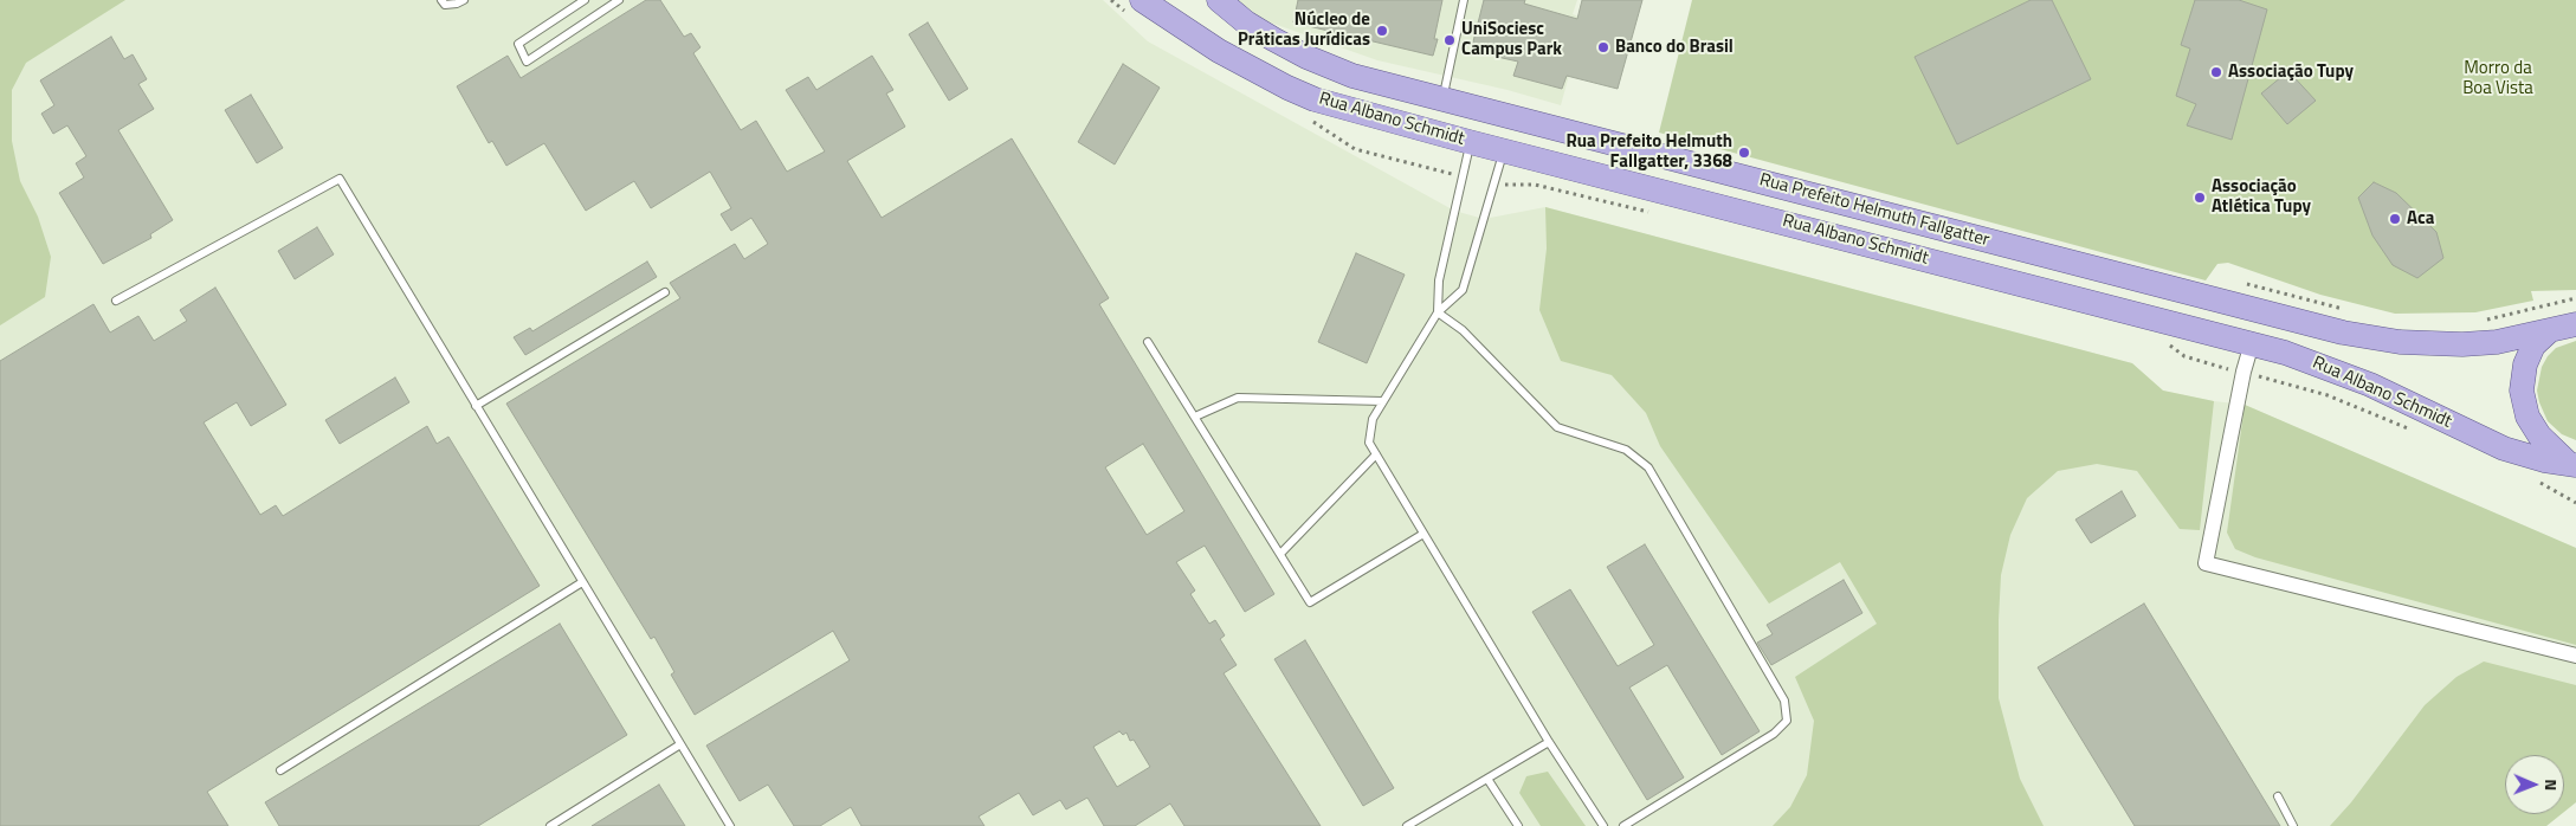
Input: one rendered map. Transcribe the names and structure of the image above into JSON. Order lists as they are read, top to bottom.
{
  "streets": {
    "main road": ["Rua Albano Schmidt", "Rua Prefeito Helmuth Fallgatter"]
  },
  "parks": ["Morro da Boa Vista"],
  "places": [
    "Núcleo de Práticas Jurídicas",
    "UniSociesc Campus Park",
    "Banco do Brasil",
    "Associação Tupy",
    "Rua Prefeito Helmuth Fallgatter, 3368",
    "Associação Atlética Tupy",
    "Aca"
  ],
  "north": "right"
}
